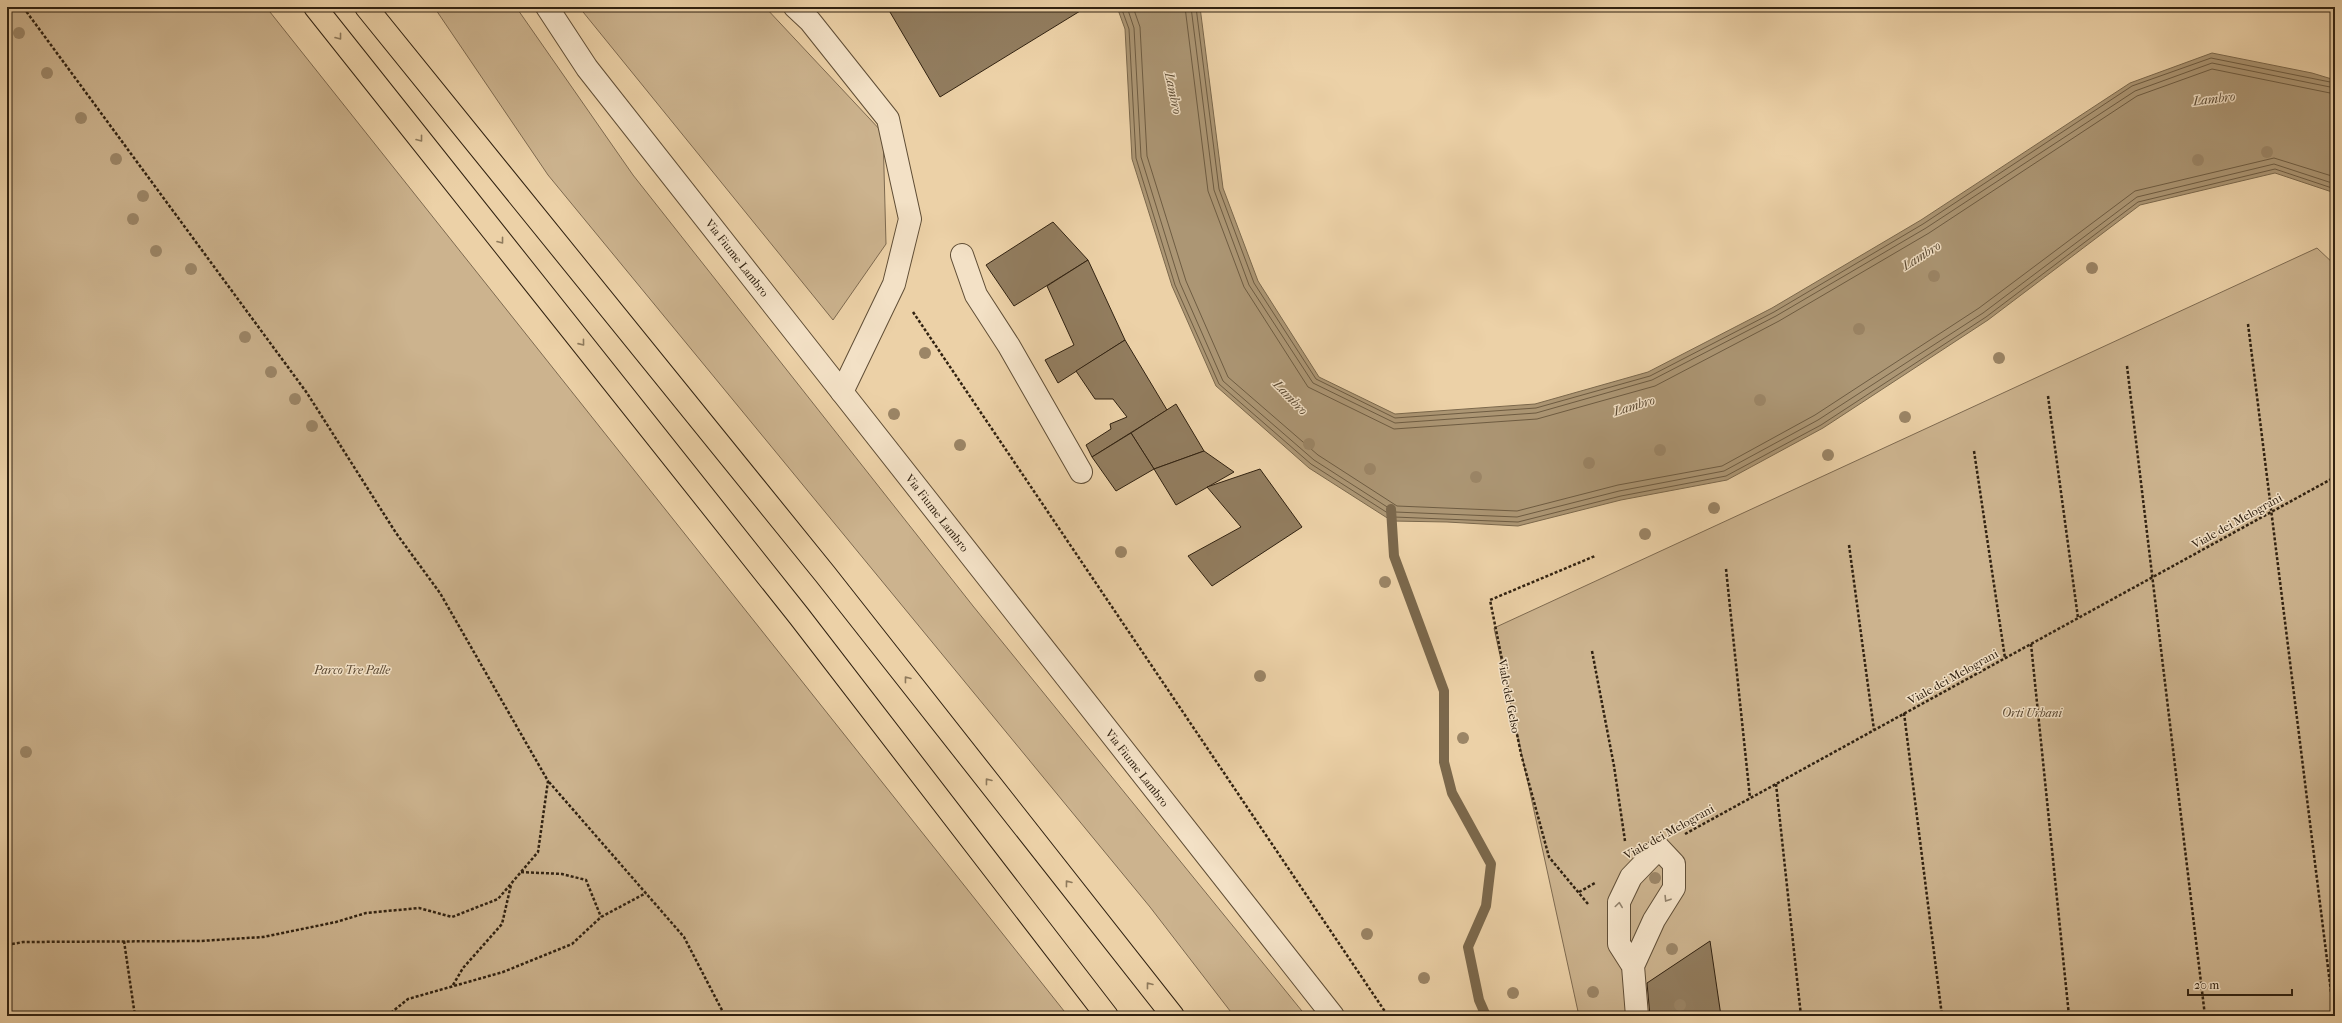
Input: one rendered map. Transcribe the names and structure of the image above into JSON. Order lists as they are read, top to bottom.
{
  "streets": {
    "street": ["Via Fiume Lambro"],
    "path": ["Viale dei Melograni", "Viale del Gelso"]
  },
  "water": ["Lambro"],
  "parks": ["Parco Tre Palle", "Orti Urbani"],
  "scale_bar": "20 m"
}
